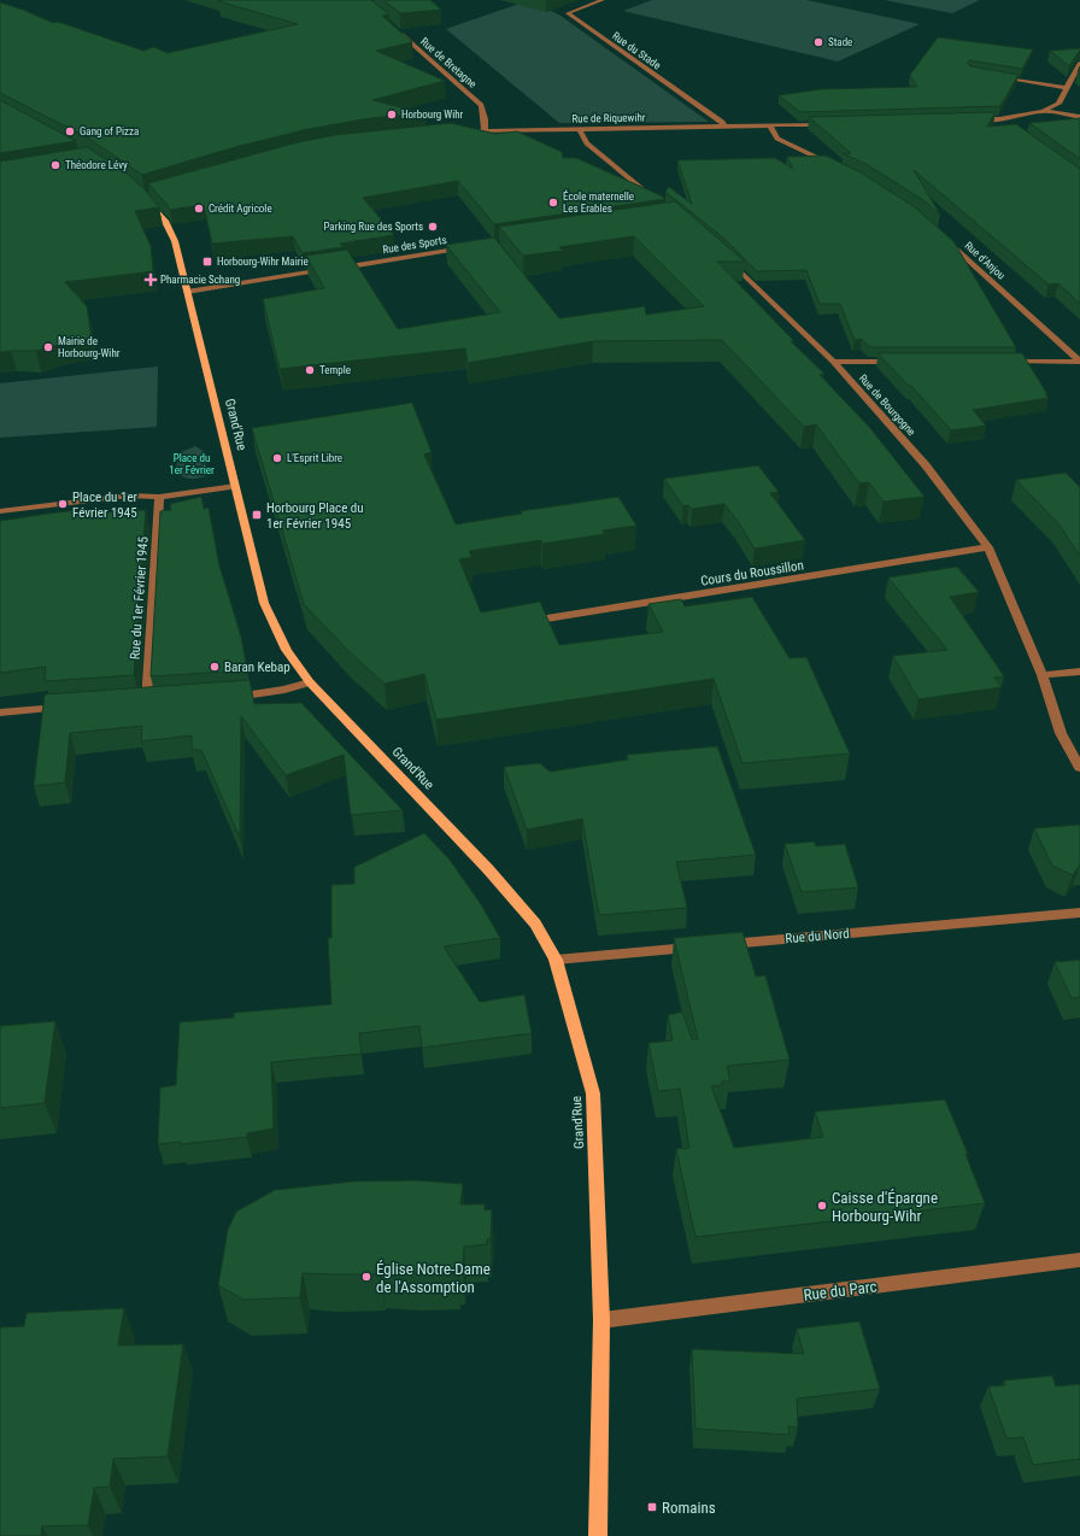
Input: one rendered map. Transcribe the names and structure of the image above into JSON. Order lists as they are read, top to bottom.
{
  "streets": {
    "main road": ["Grand'Rue"],
    "street": [
      "Rue du Stade",
      "Rue de Bretagne",
      "Rue de Riquewihr",
      "Rue des Sports",
      "Rue d'Anjou",
      "Rue de Bourgogne",
      "Cours du Roussillon",
      "Rue du 1er Février 1945",
      "Rue du Nord",
      "Rue du Parc"
    ]
  },
  "crossings": [
    ["Rue du Stade", "Rue de Riquewihr"],
    ["Rue de Bretagne", "Rue de Riquewihr"],
    ["Rue des Sports", "Grand'Rue"],
    ["Rue de Bourgogne", "Cours du Roussillon"],
    ["Grand'Rue", "Rue du Parc"]
  ],
  "parks": ["Place du 1er Février"],
  "places": {
    "other": [
      "Stade",
      "Horbourg Wihr",
      "Gang of Pizza",
      "Théodore Lévy",
      "École maternelle Les Erables",
      "Crédit Agricole",
      "Parking Rue des Sports",
      "Mairie de Horbourg-Wihr",
      "Temple",
      "L'Esprit Libre",
      "Place du 1er Février 1945",
      "Baran Kebap",
      "Caisse d'Épargne Horbourg-Wihr",
      "Église Notre-Dame de l'Assomption"
    ],
    "transit": ["Horbourg-Wihr Mairie", "Horbourg Place du 1er Février 1945", "Romains"],
    "health": ["Pharmacie Schang"]
  }
}
